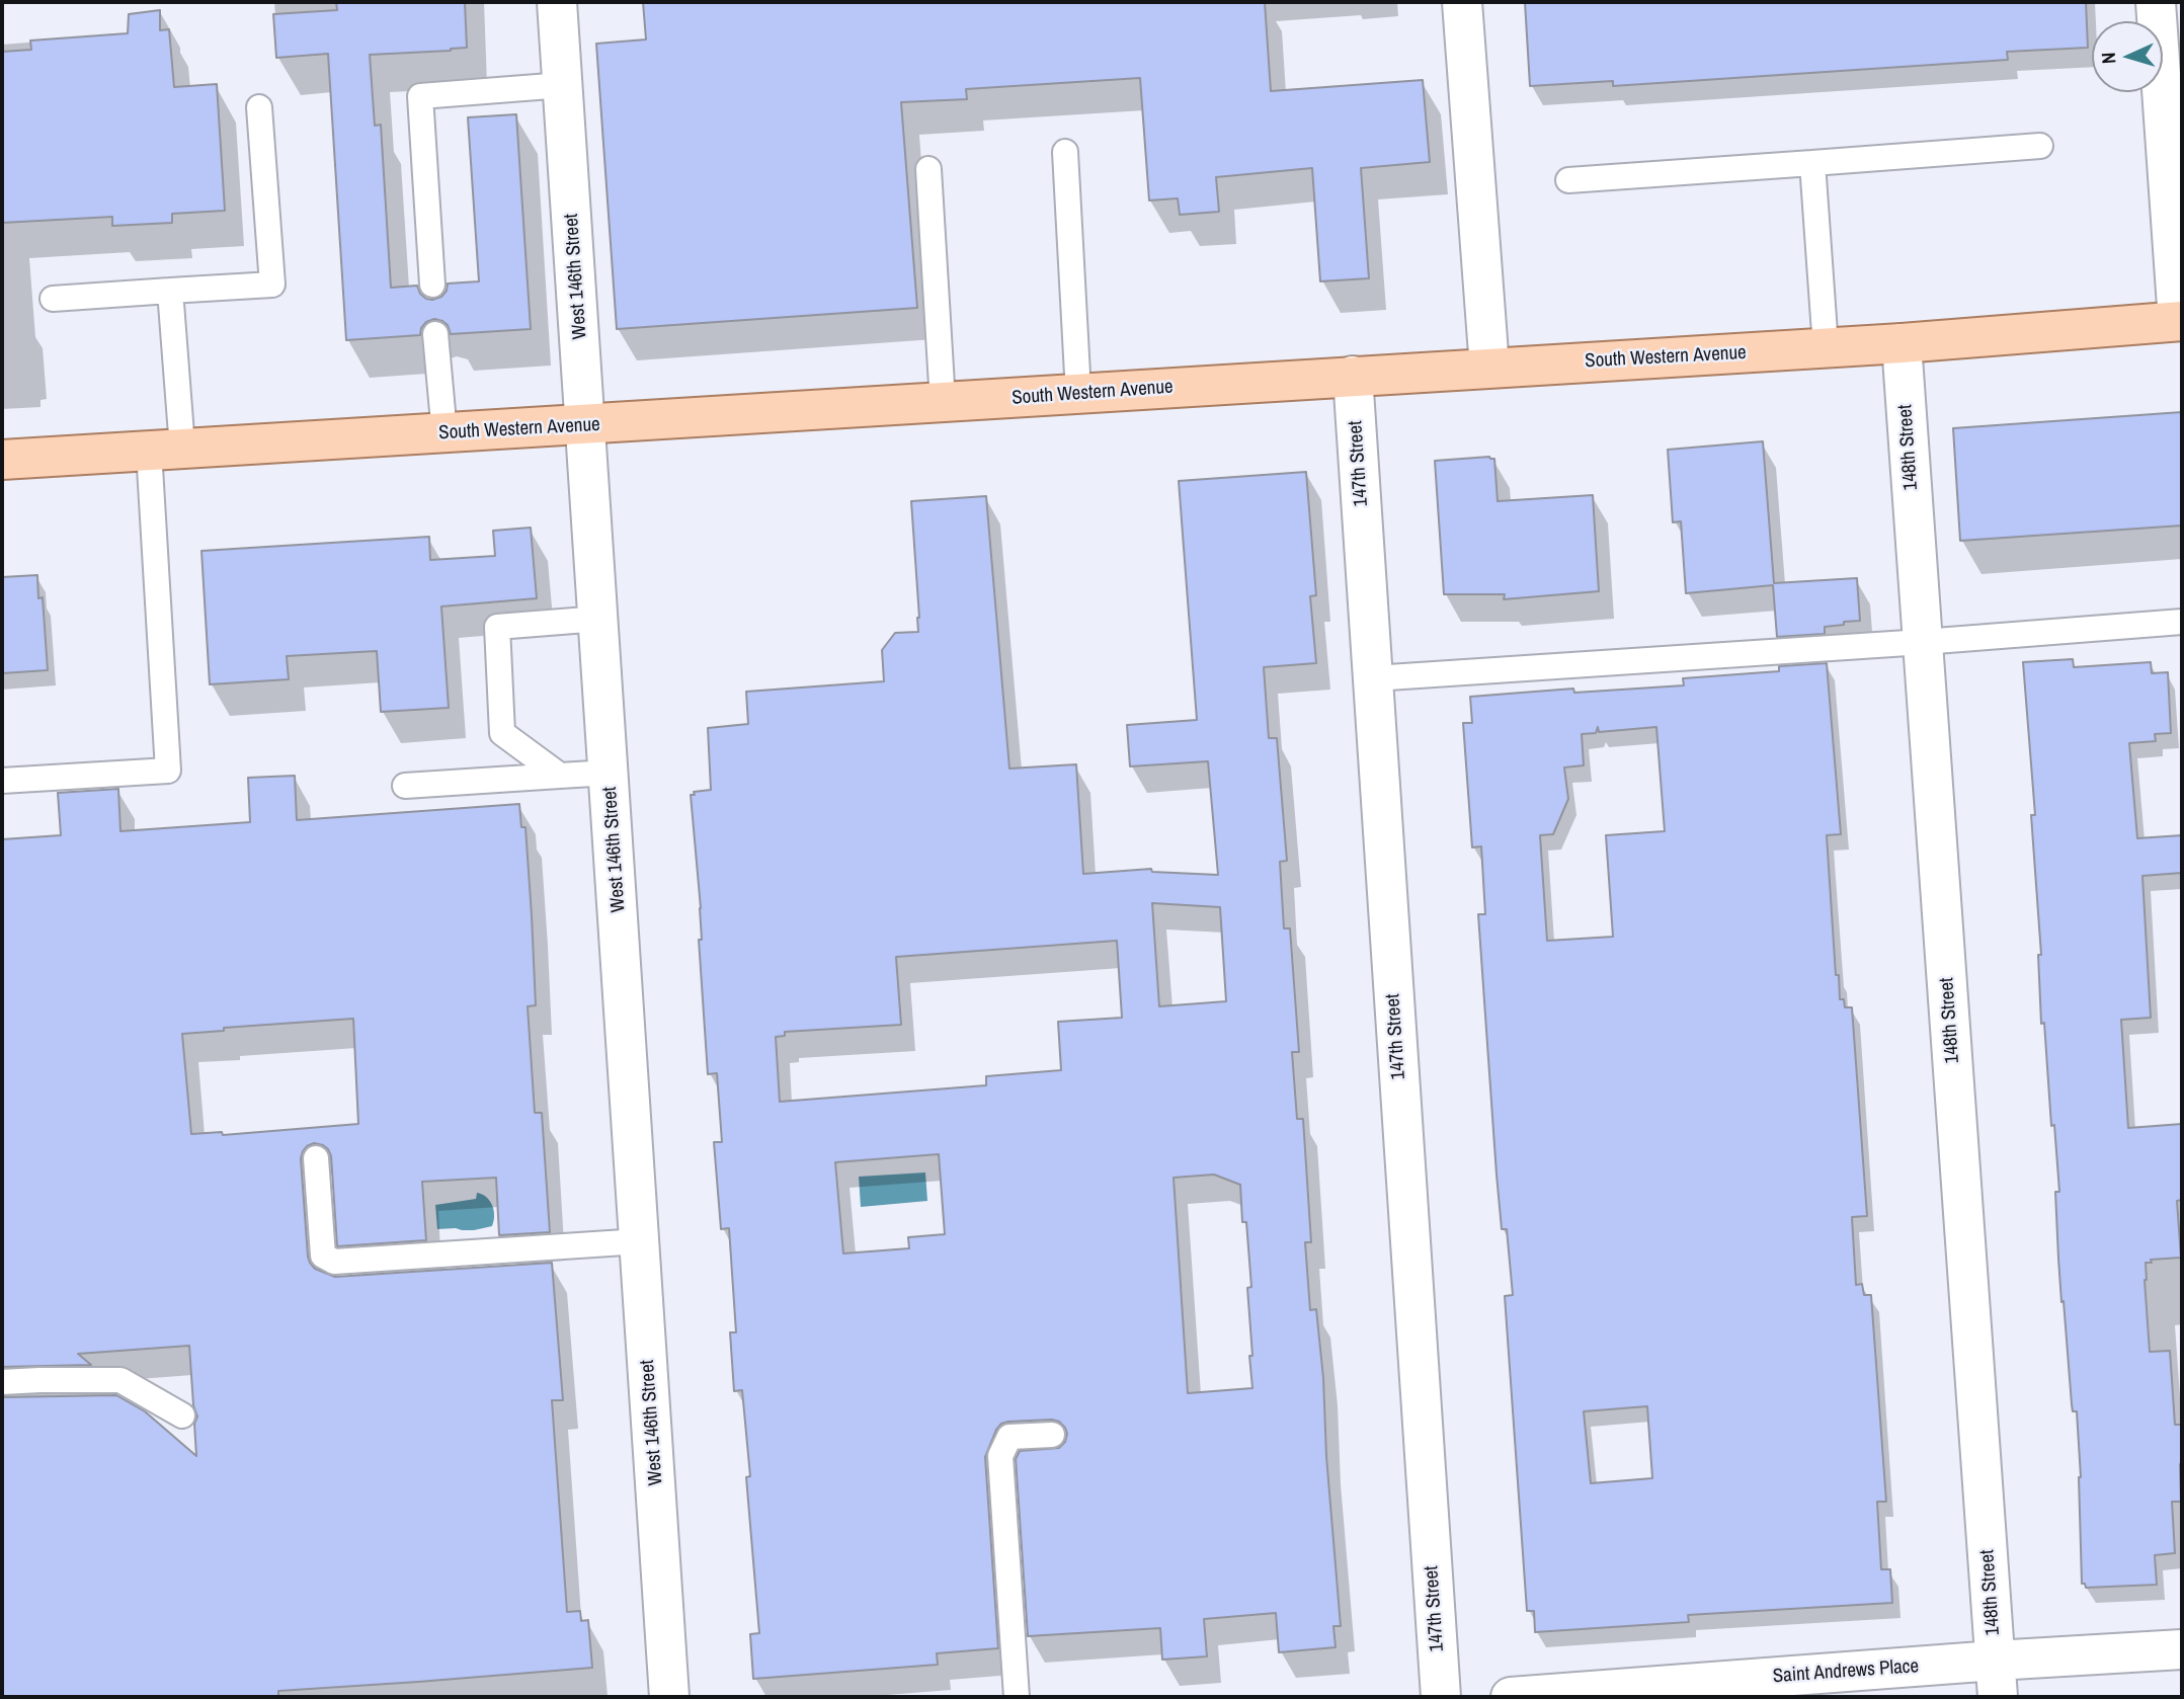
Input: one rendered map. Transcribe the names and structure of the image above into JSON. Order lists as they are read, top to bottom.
{
  "streets": {
    "main road": ["South Western Avenue"],
    "street": [
      "West 146th Street",
      "148th Street",
      "147th Street",
      "Saint Andrews Place"
    ]
  },
  "crossings": [
    ["West 146th Street", "South Western Avenue"],
    ["South Western Avenue", "148th Street"],
    ["South Western Avenue", "147th Street"],
    ["148th Street", "Saint Andrews Place"]
  ],
  "north": "left"
}
